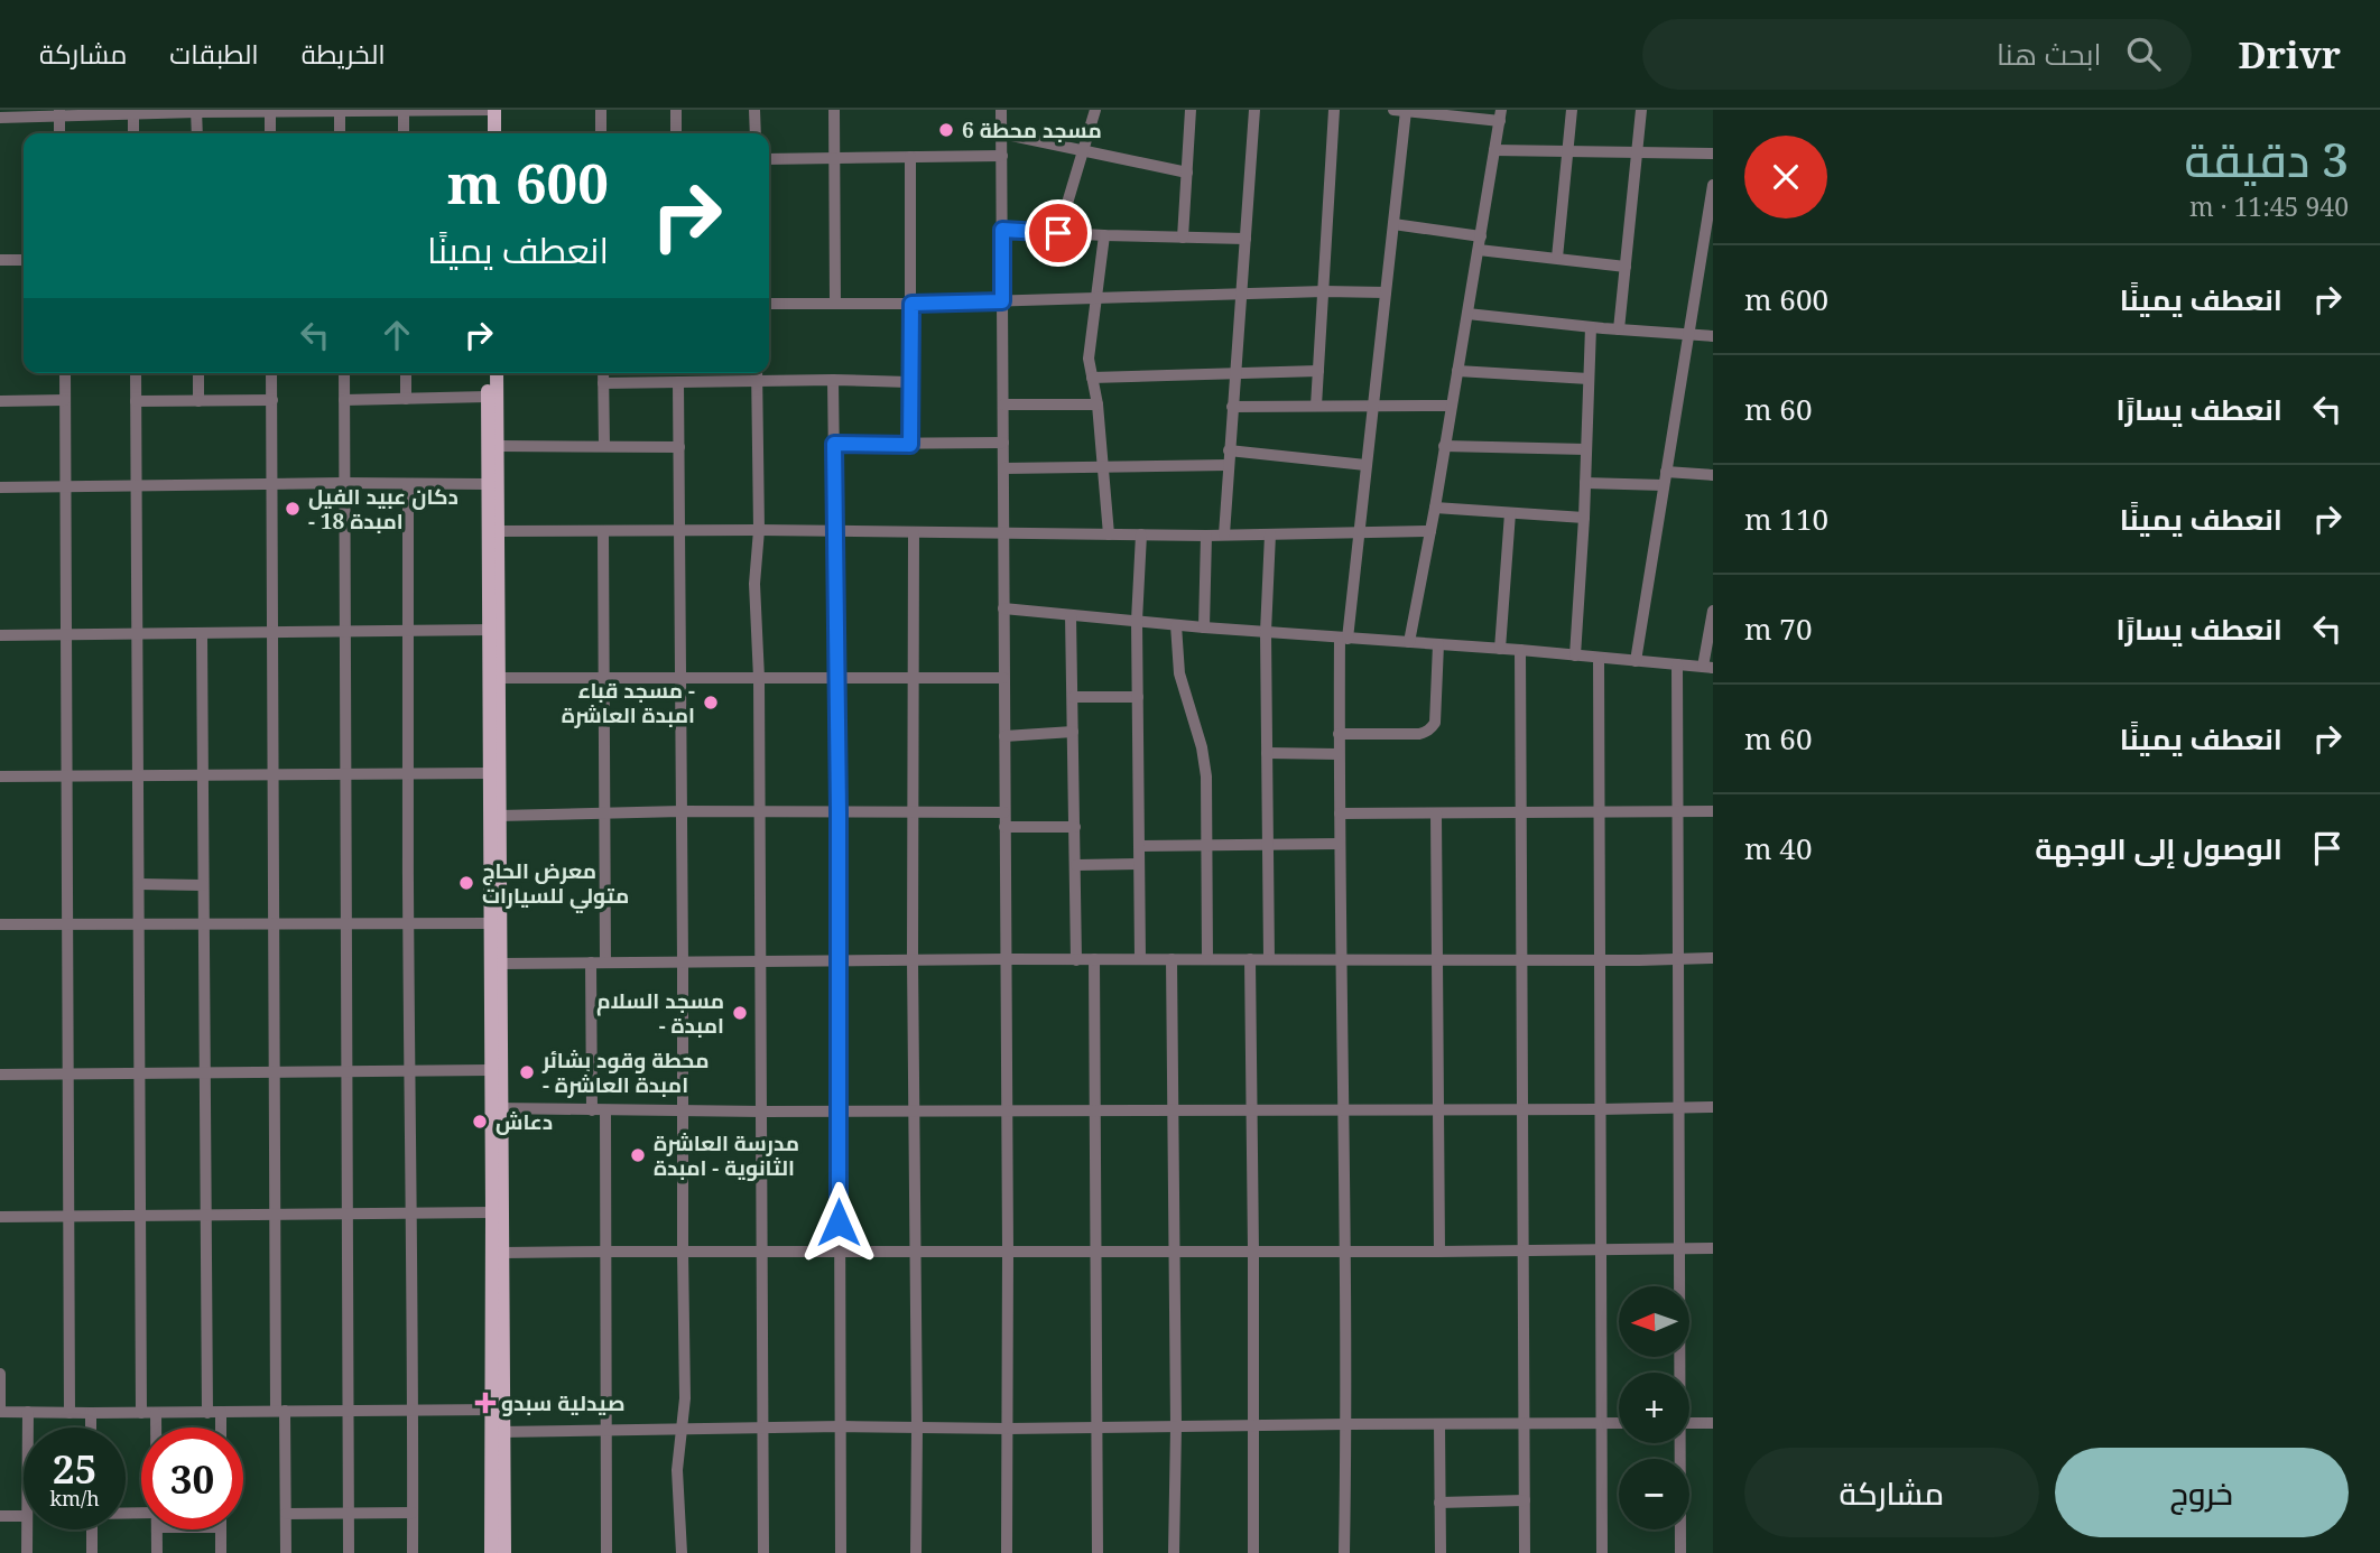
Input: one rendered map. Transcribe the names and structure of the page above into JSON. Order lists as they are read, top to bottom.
{
  "places": {
    "other": [
      "مسجد محطة 6",
      "دكان عبيد الفيل - امبدة 18",
      "مسجد قباء - امبدة العاشرة",
      "معرض الحاج متولي للسيارات",
      "مسجد السلام - امبدة",
      "محطة وقود بشائر - امبدة العاشرة",
      "دعاش",
      "مدرسة العاشرة الثانوية - امبدة"
    ],
    "health": ["صيدلية سبدو"]
  },
  "north": "left",
  "page": {
    "header": "Drivr",
    "search": "ابحث هنا",
    "nav": ["الخريطة", "الطبقات", "مشاركة"],
    "heading": ["3 دقيقة", "940 m · 11:45"],
    "turn": ["600 m", "انعطف يمينًا"],
    "list": [
      {
        "name": "انعطف يمينًا",
        "value": "600 m"
      },
      {
        "name": "انعطف يسارًا",
        "value": "60 m"
      },
      {
        "name": "انعطف يمينًا",
        "value": "110 m"
      },
      {
        "name": "انعطف يسارًا",
        "value": "70 m"
      },
      {
        "name": "انعطف يمينًا",
        "value": "60 m"
      },
      {
        "name": "الوصول إلى الوجهة",
        "value": "40 m"
      }
    ],
    "map_buttons": ["+", "−"],
    "speed": "25 km/h",
    "limit": "30",
    "buttons": ["خروج", "مشاركة"]
  }
}
